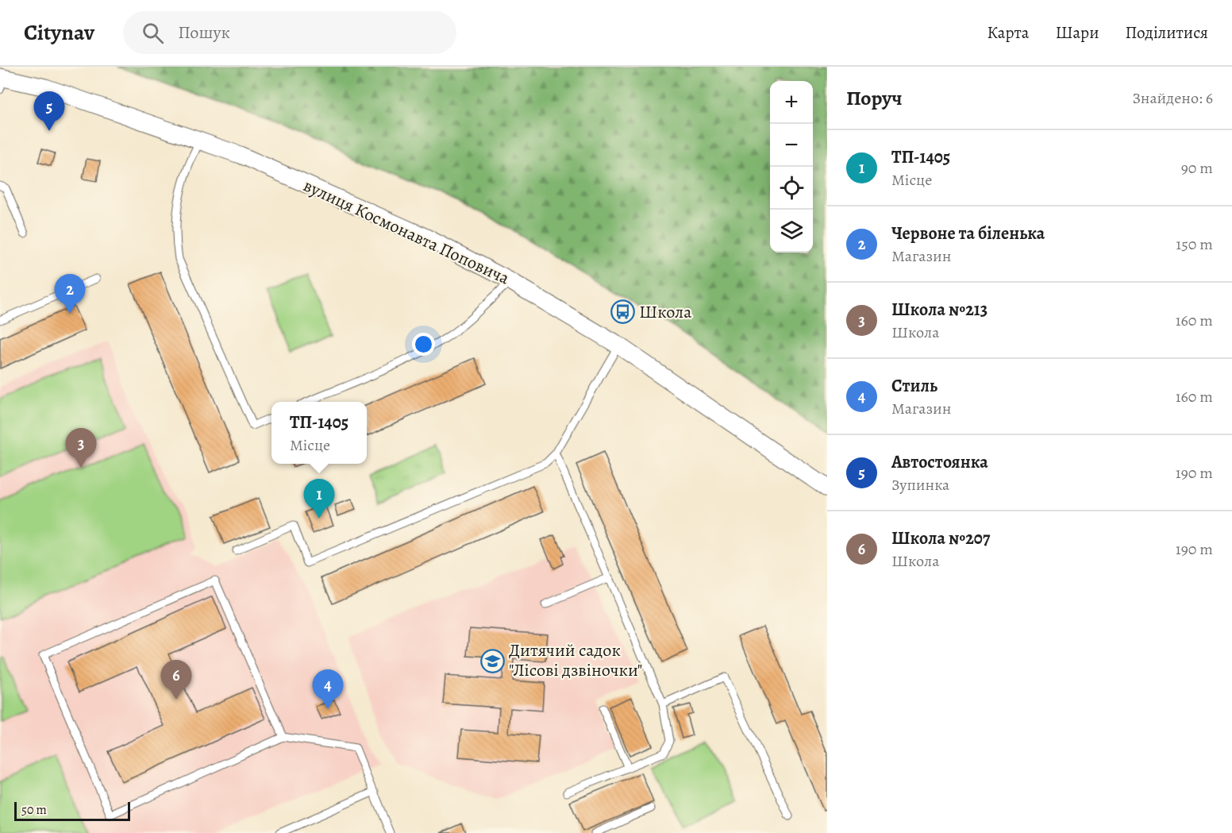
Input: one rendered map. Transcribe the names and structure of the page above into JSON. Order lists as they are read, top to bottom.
{
  "streets": {
    "street": ["вулиця Космонавта Поповича"]
  },
  "places": {
    "bus stop": ["Школа"],
    "school or university": ["Дитячий садок \"Лісові дзвіночки\""]
  },
  "scale_bar": "50 m",
  "page": {
    "header": "Citynav",
    "search": "Пошук",
    "nav": ["Карта", "Шари", "Поділитися"],
    "heading": ["Поруч", "Знайдено: 6"],
    "map_buttons": ["+", "−"],
    "pins": [
      "5",
      "2",
      "3",
      "1",
      "6",
      "4"
    ],
    "list": [
      {
        "mark": "1",
        "name": "ТП-1405",
        "note": "Місце",
        "value": "90 m"
      },
      {
        "mark": "2",
        "name": "Червоне та біленька",
        "note": "Магазин",
        "value": "150 m"
      },
      {
        "mark": "3",
        "name": "Школа №213",
        "note": "Школа",
        "value": "160 m"
      },
      {
        "mark": "4",
        "name": "Стиль",
        "note": "Магазин",
        "value": "160 m"
      },
      {
        "mark": "5",
        "name": "Автостоянка",
        "note": "Зупинка",
        "value": "190 m"
      },
      {
        "mark": "6",
        "name": "Школа №207",
        "note": "Школа",
        "value": "190 m"
      }
    ],
    "popup": ["ТП-1405", "Місце"],
    "scale": "50 m"
  }
}
